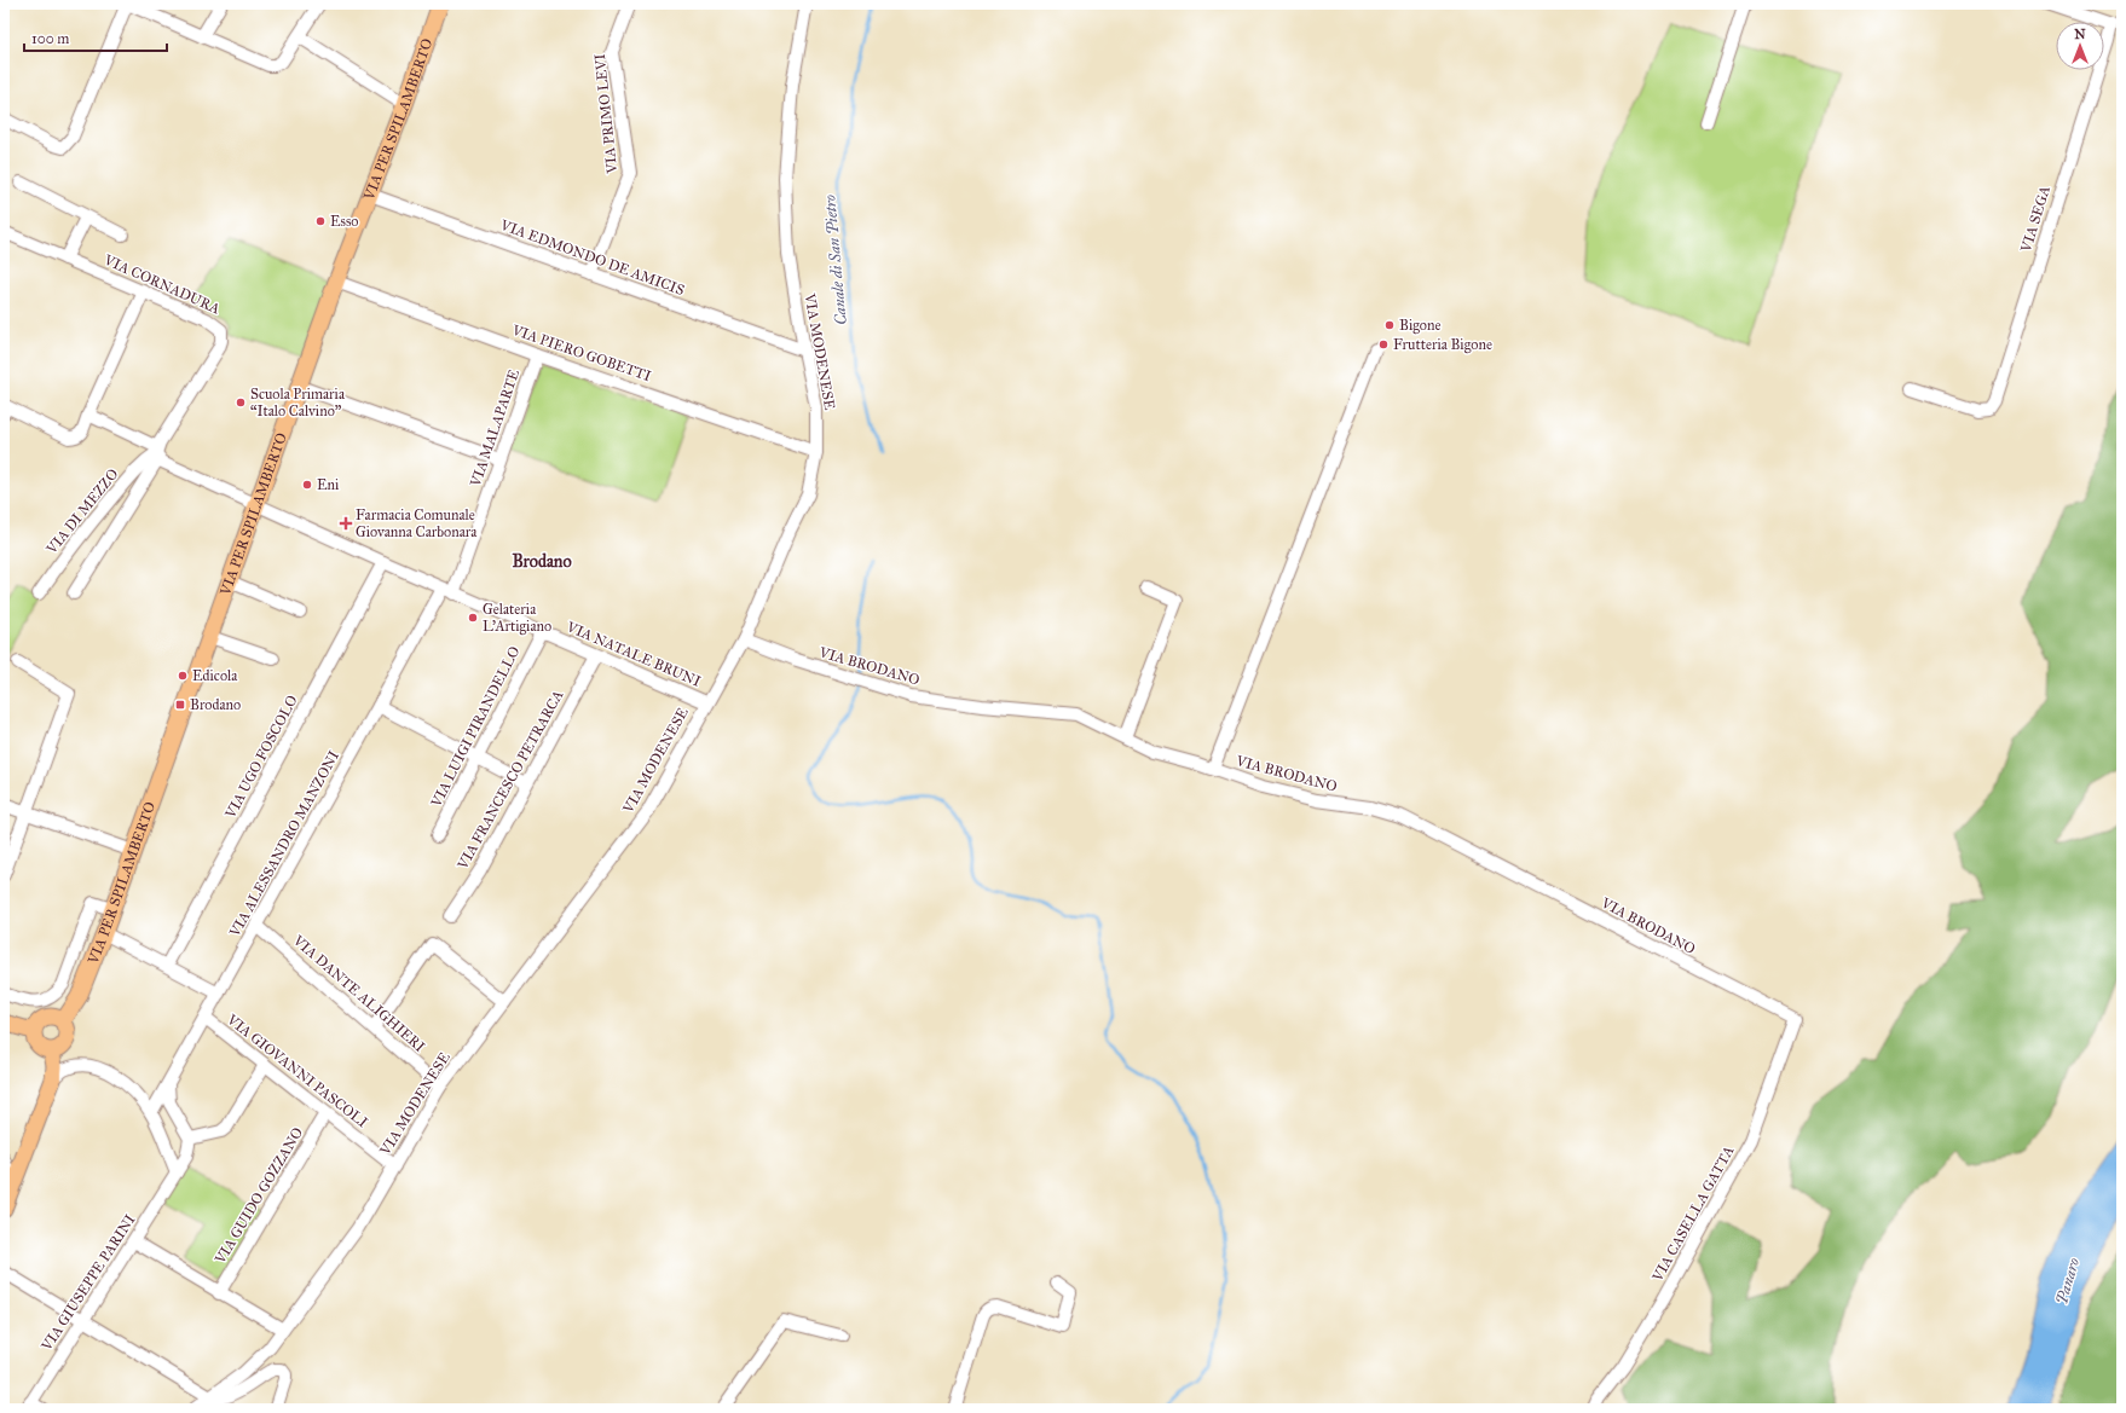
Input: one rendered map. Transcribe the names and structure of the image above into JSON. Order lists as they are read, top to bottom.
{
  "streets": {
    "main road": ["VIA PER SPILAMBERTO"],
    "street": [
      "VIA PRIMO LEVI",
      "VIA SEGA",
      "VIA EDMONDO DE AMICIS",
      "VIA CORNADURA",
      "VIA MODENESE",
      "VIA PIERO GOBETTI",
      "VIA MALAPARTE",
      "VIA DI MEZZO",
      "VIA NATALE BRUNI",
      "VIA BRODANO",
      "VIA LUIGI PIRANDELLO",
      "VIA UGO FOSCOLO",
      "VIA FRANCESCO PETRARCA",
      "VIA ALESSANDRO MANZONI",
      "VIA DANTE ALIGHIERI",
      "VIA GIOVANNI PASCOLI",
      "VIA GUIDO GOZZANO",
      "VIA CASELLA GATTA",
      "VIA GIUSEPPE PARINI"
    ]
  },
  "crossings": [
    ["VIA PRIMO LEVI", "VIA EDMONDO DE AMICIS"],
    ["VIA PER SPILAMBERTO", "VIA EDMONDO DE AMICIS"],
    ["VIA PER SPILAMBERTO", "VIA PIERO GOBETTI"],
    ["VIA PER SPILAMBERTO", "VIA NATALE BRUNI"],
    ["VIA EDMONDO DE AMICIS", "VIA MODENESE"],
    ["VIA CORNADURA", "VIA DI MEZZO"],
    ["VIA MODENESE", "VIA PIERO GOBETTI"],
    ["VIA MODENESE", "VIA NATALE BRUNI"],
    ["VIA MODENESE", "VIA BRODANO"],
    ["VIA MODENESE", "VIA DANTE ALIGHIERI"],
    ["VIA MODENESE", "VIA GIOVANNI PASCOLI"],
    ["VIA PIERO GOBETTI", "VIA MALAPARTE"],
    ["VIA MALAPARTE", "VIA NATALE BRUNI"],
    ["VIA MALAPARTE", "VIA ALESSANDRO MANZONI"],
    ["VIA NATALE BRUNI", "VIA LUIGI PIRANDELLO"],
    ["VIA NATALE BRUNI", "VIA UGO FOSCOLO"],
    ["VIA NATALE BRUNI", "VIA FRANCESCO PETRARCA"],
    ["VIA NATALE BRUNI", "VIA ALESSANDRO MANZONI"],
    ["VIA BRODANO", "VIA CASELLA GATTA"],
    ["VIA ALESSANDRO MANZONI", "VIA DANTE ALIGHIERI"],
    ["VIA ALESSANDRO MANZONI", "VIA GIOVANNI PASCOLI"],
    ["VIA GIOVANNI PASCOLI", "VIA GUIDO GOZZANO"]
  ],
  "districts": ["Brodano"],
  "water": ["Canale di San Pietro", "Panaro"],
  "places": {
    "other": [
      "Esso",
      "Bigone",
      "Frutteria Bigone",
      "Scuola Primaria “Italo Calvino”",
      "Eni",
      "Gelateria L'Artigiano",
      "Edicola"
    ],
    "health": ["Farmacia Comunale Giovanna Carbonara"],
    "transit": ["Brodano"]
  },
  "scale_bar": "100 m",
  "north": "top"
}
